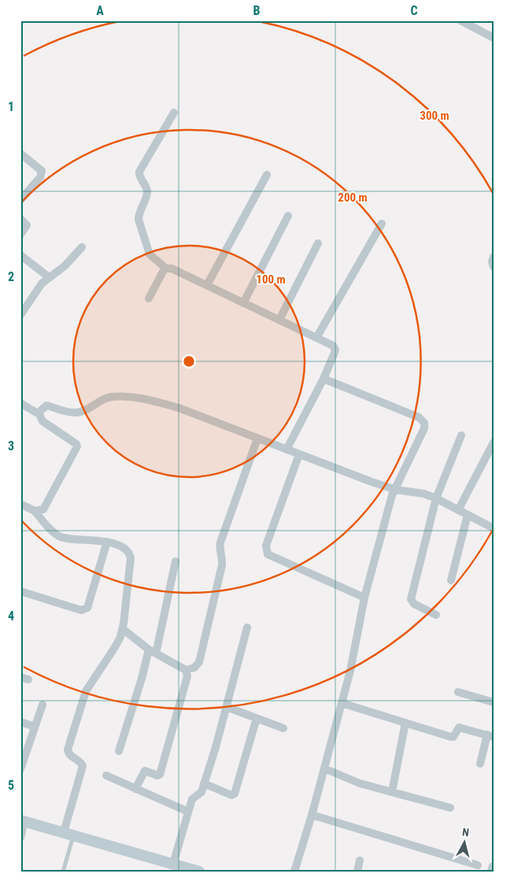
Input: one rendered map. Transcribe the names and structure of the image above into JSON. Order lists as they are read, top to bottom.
{
  "north": "top",
  "grid": {
    "columns": ["A", "B", "C"],
    "rows": [
      "1",
      "2",
      "3",
      "4",
      "5"
    ]
  },
  "rings": ["300 m", "200 m", "100 m"]
}
